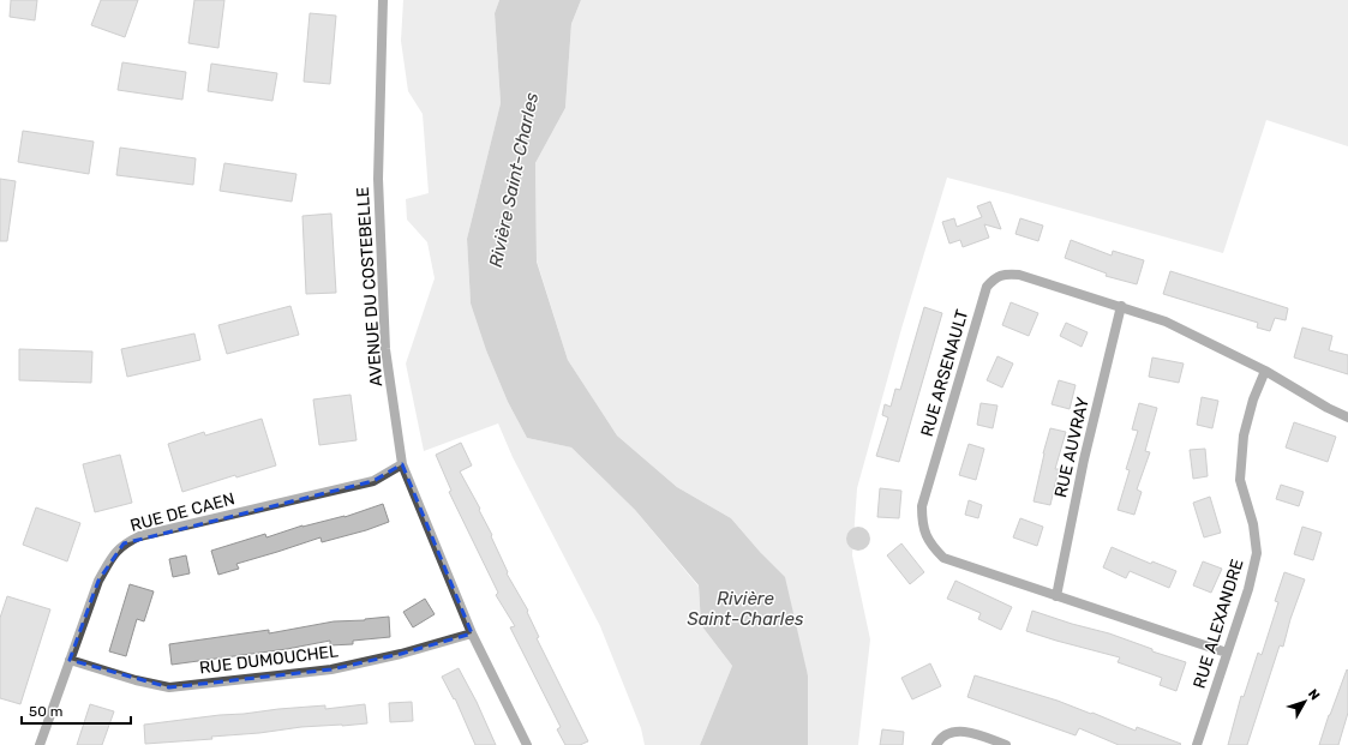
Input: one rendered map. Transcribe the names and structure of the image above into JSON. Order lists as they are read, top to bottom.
{
  "streets": {
    "street": [
      "AVENUE DU COSTEBELLE",
      "RUE ARSENAULT",
      "RUE AUVRAY",
      "RUE DE CAEN",
      "RUE ALEXANDRE",
      "RUE DUMOUCHEL"
    ]
  },
  "crossings": [
    ["AVENUE DU COSTEBELLE", "RUE DE CAEN"],
    ["AVENUE DU COSTEBELLE", "RUE DUMOUCHEL"],
    ["RUE ARSENAULT", "RUE AUVRAY"],
    ["RUE ARSENAULT", "RUE ALEXANDRE"],
    ["RUE DE CAEN", "RUE DUMOUCHEL"]
  ],
  "water": ["Rivière Saint-Charles"],
  "scale_bar": "50 m",
  "north": "top right"
}
